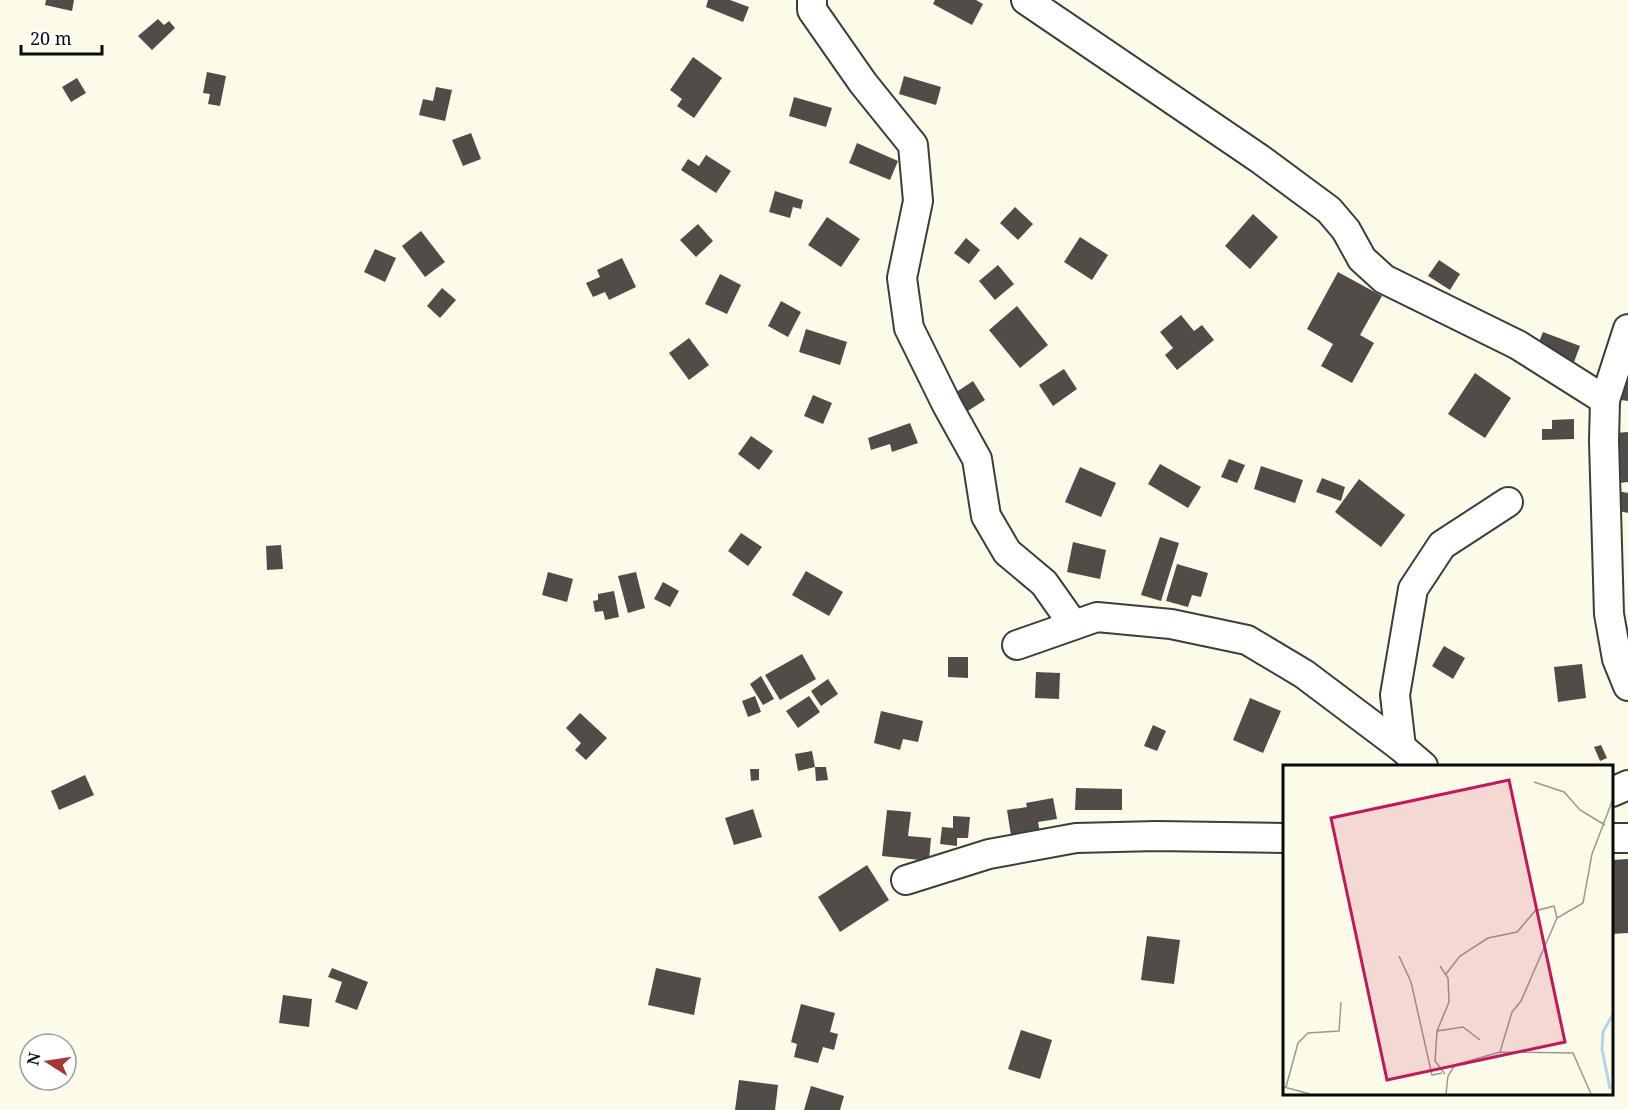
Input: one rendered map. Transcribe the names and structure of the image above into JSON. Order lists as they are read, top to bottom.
{
  "scale_bar": "20 m",
  "north": "left"
}
